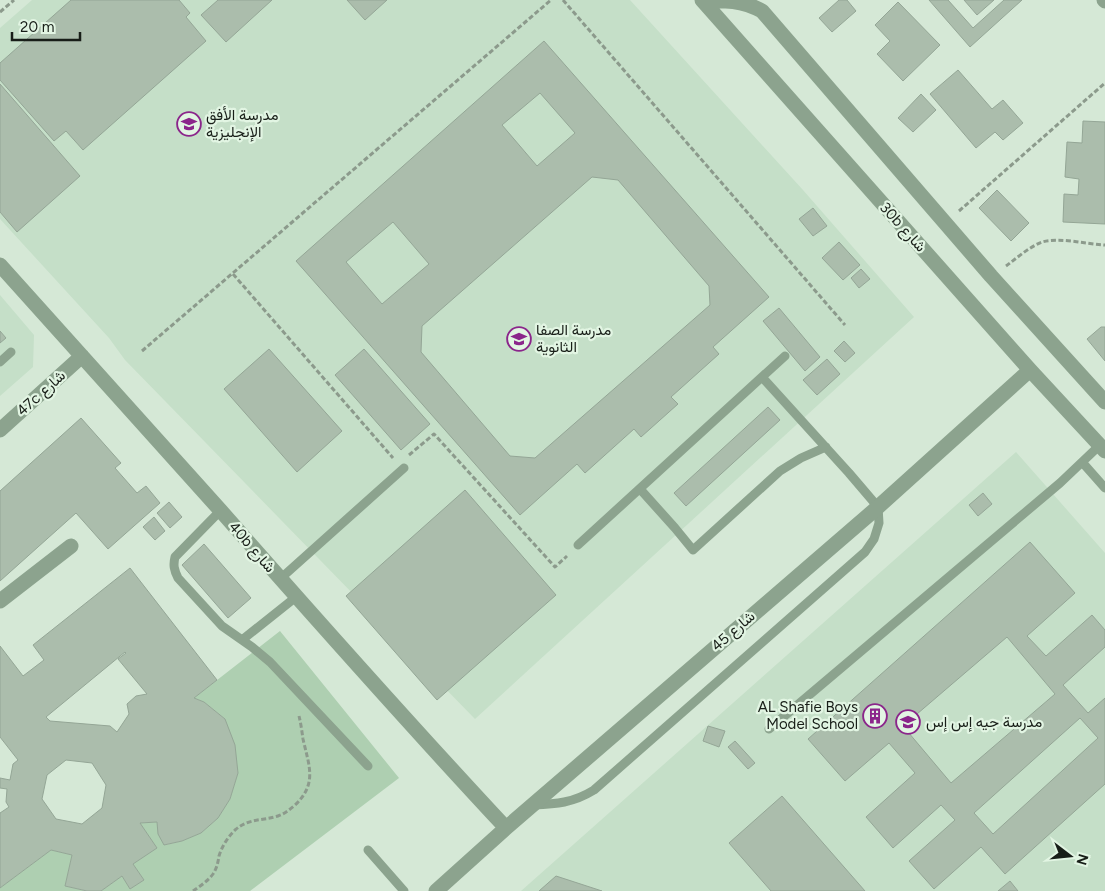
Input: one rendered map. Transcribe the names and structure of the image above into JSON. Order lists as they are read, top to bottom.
{
  "streets": {
    "street": [
      "30b شارع",
      "47c شارع",
      "40b شارع",
      "شارع 45"
    ]
  },
  "crossings": [
    ["30b شارع", "شارع 45"],
    ["47c شارع", "40b شارع"],
    ["40b شارع", "شارع 45"]
  ],
  "places": {
    "school or university": ["مدرسة الأفق الإنجليزية", "مدرسة الصفا الثانوية", "مدرسة جيه إس إس"],
    "building": ["AL Shafie Boys Model School"]
  },
  "scale_bar": "20 m",
  "north": "right"
}
